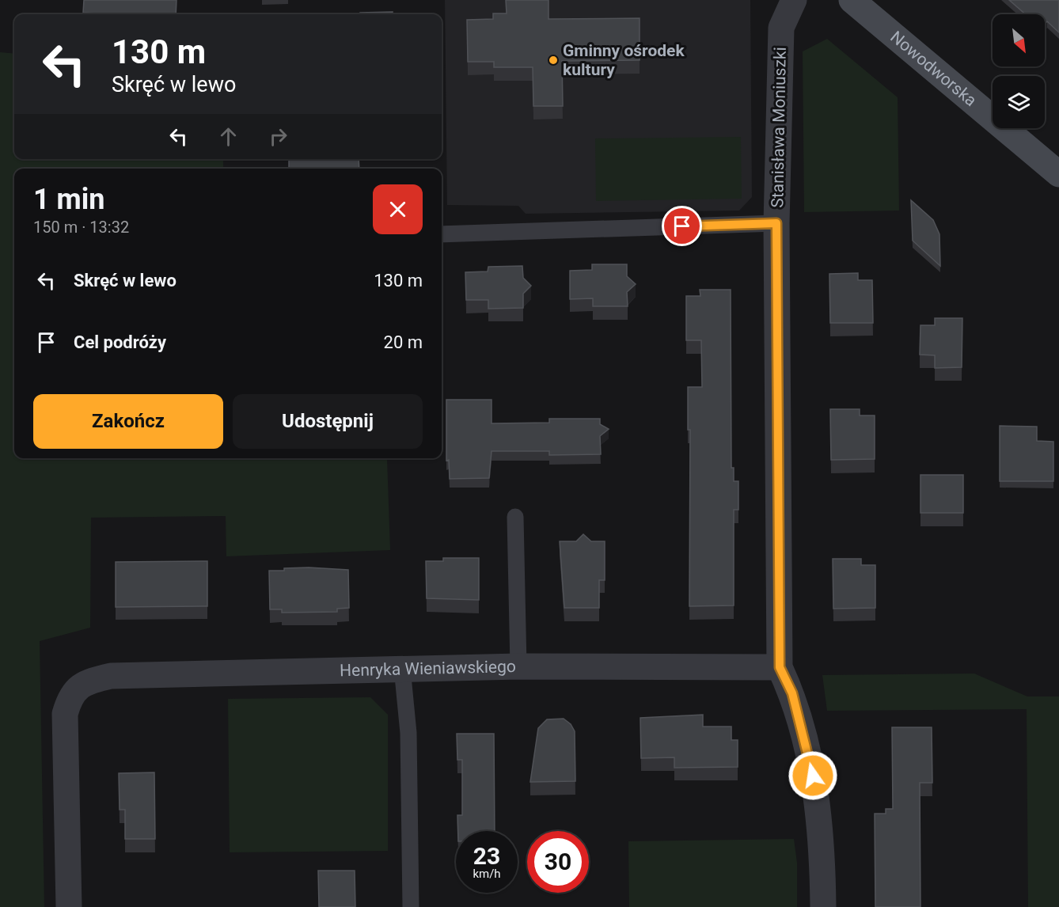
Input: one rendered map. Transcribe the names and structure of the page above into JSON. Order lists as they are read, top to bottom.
{
  "streets": {
    "main road": ["Nowodworska"],
    "street": ["Stanisława Moniuszki", "Henryka Wieniawskiego"]
  },
  "crossings": [
    ["Stanisława Moniuszki", "Henryka Wieniawskiego"]
  ],
  "places": ["Gminny ośrodek kultury"],
  "north": "bottom right",
  "page": {
    "turn": ["130 m", "Skręć w lewo"],
    "heading": ["1 min", "150 m · 13:32"],
    "list": [
      {
        "name": "Skręć w lewo",
        "value": "130 m"
      },
      {
        "name": "Cel podróży",
        "value": "20 m"
      }
    ],
    "buttons": ["Zakończ", "Udostępnij"],
    "speed": "23 km/h",
    "limit": "30"
  }
}
